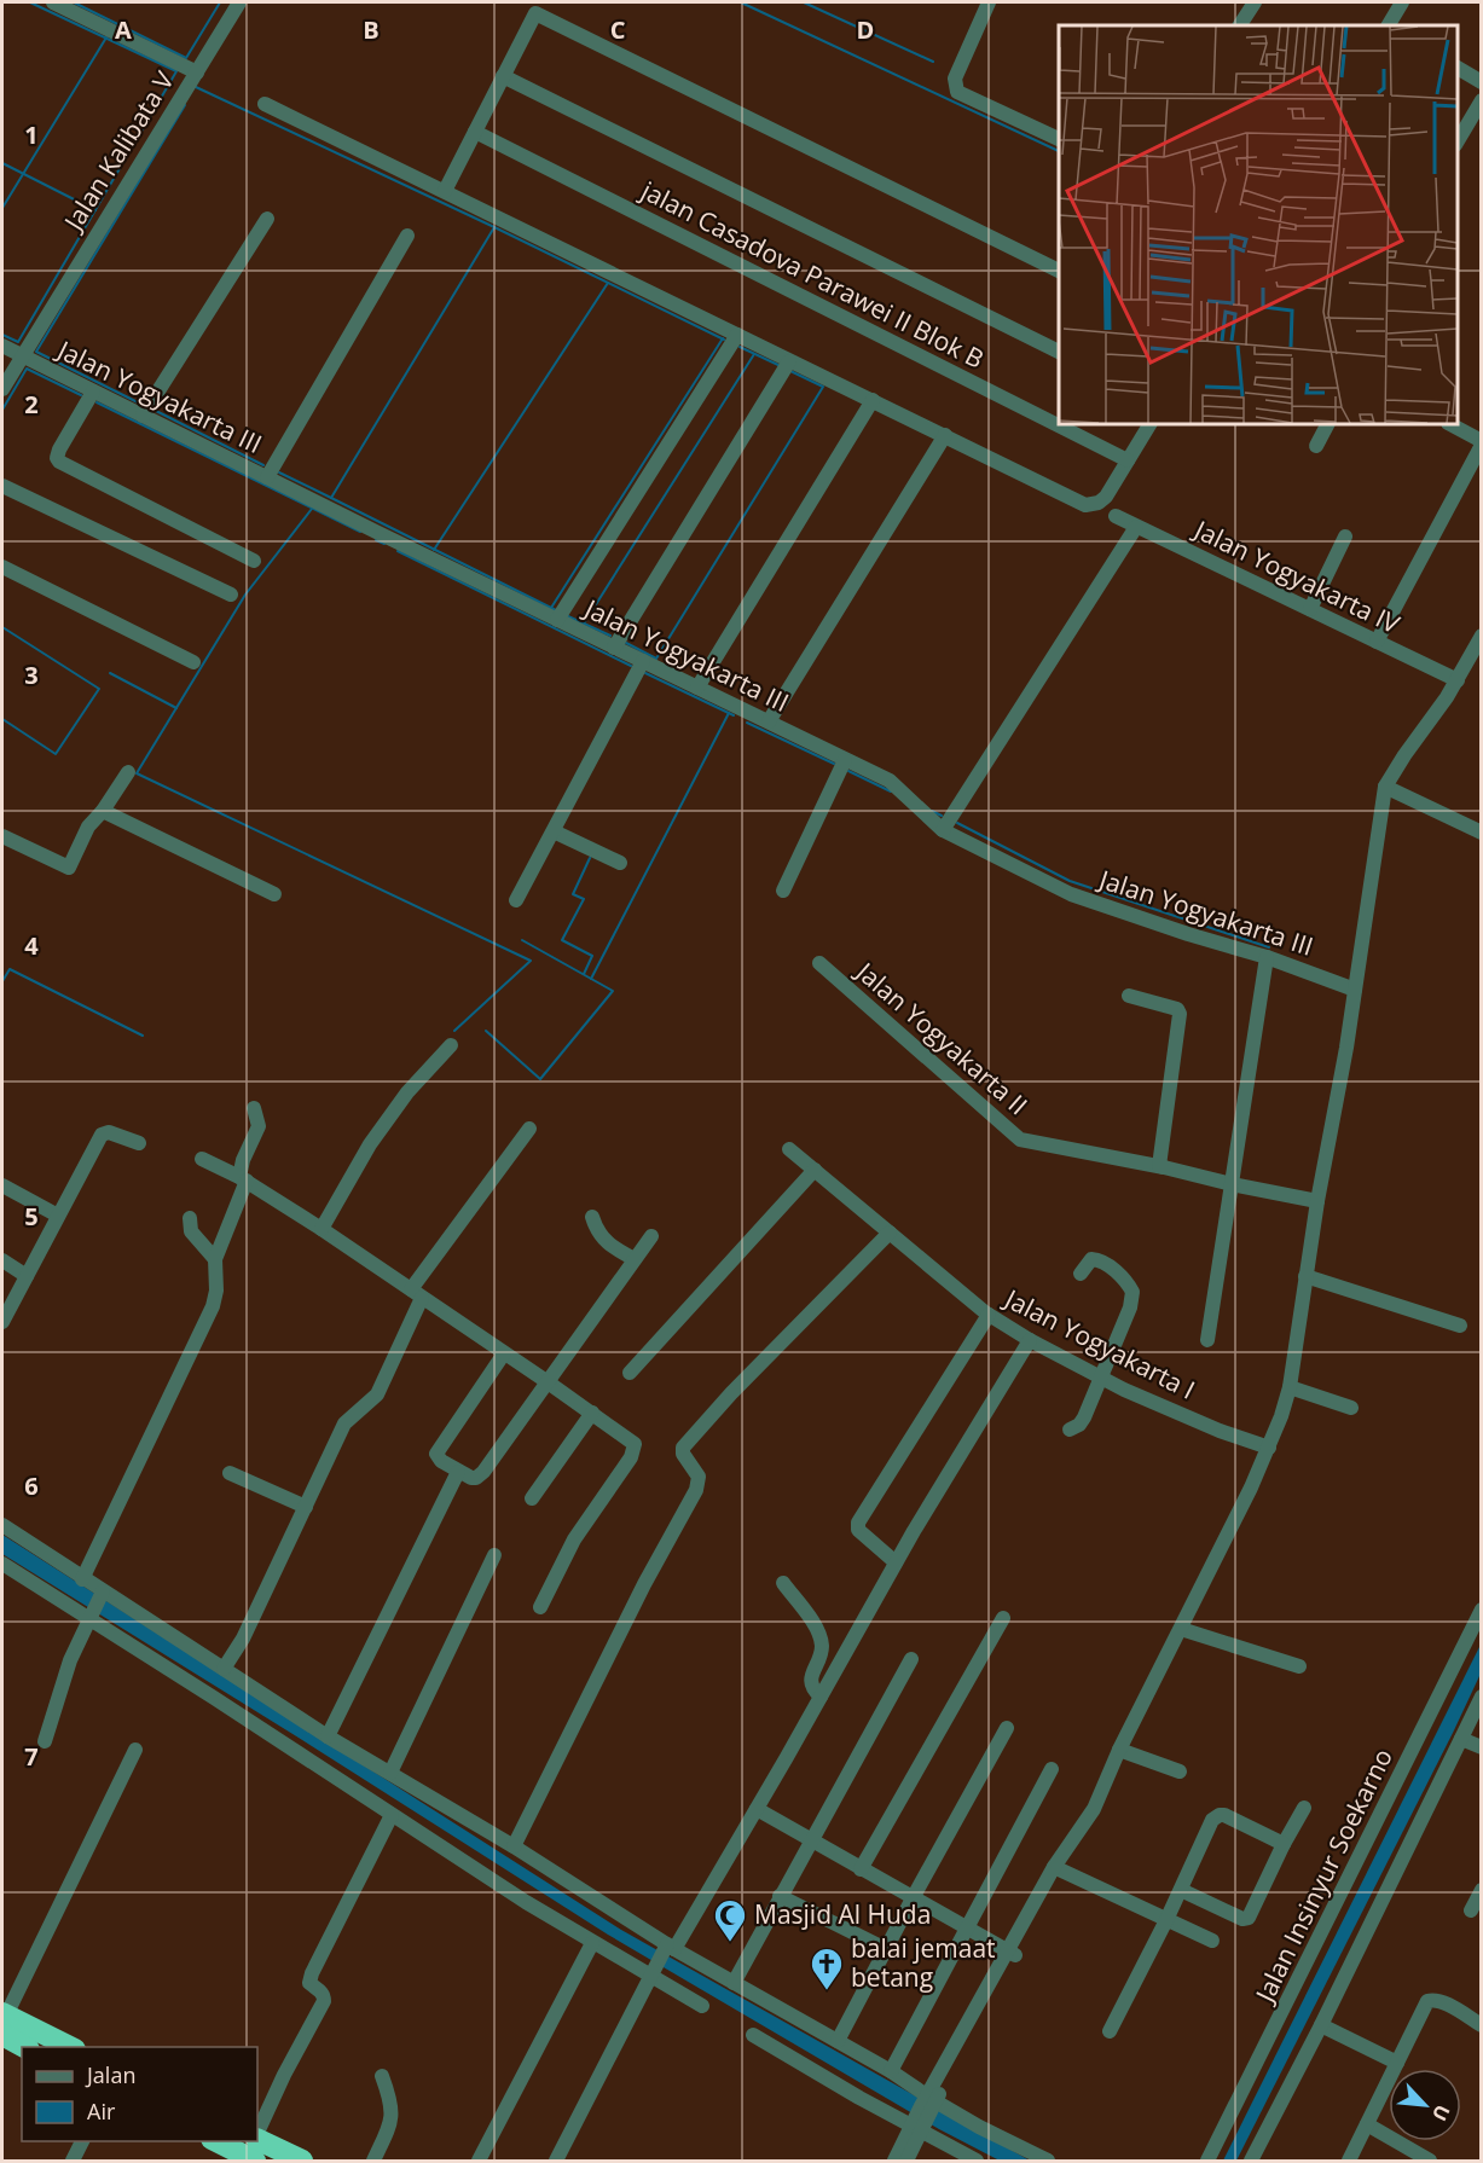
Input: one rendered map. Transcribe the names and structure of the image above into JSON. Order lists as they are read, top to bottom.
{
  "streets": {
    "street": [
      "Jalan Kalibata V",
      "jalan Casadova Parawei II Blok B",
      "Jalan Yogyakarta III",
      "Jalan Yogyakarta IV",
      "Jalan Yogyakarta II",
      "Jalan Yogyakarta I",
      "Jalan Insinyur Soekarno"
    ]
  },
  "crossings": [
    ["Jalan Kalibata V", "Jalan Yogyakarta III"]
  ],
  "places": {
    "mosque": ["Masjid Al Huda"],
    "church": ["balai jemaat betang"]
  },
  "legend": ["Jalan", "Air"],
  "north": "bottom right",
  "grid": {
    "columns": [
      "A",
      "B",
      "C",
      "D"
    ],
    "rows": [
      "1",
      "2",
      "3",
      "4",
      "5",
      "6",
      "7"
    ]
  }
}
